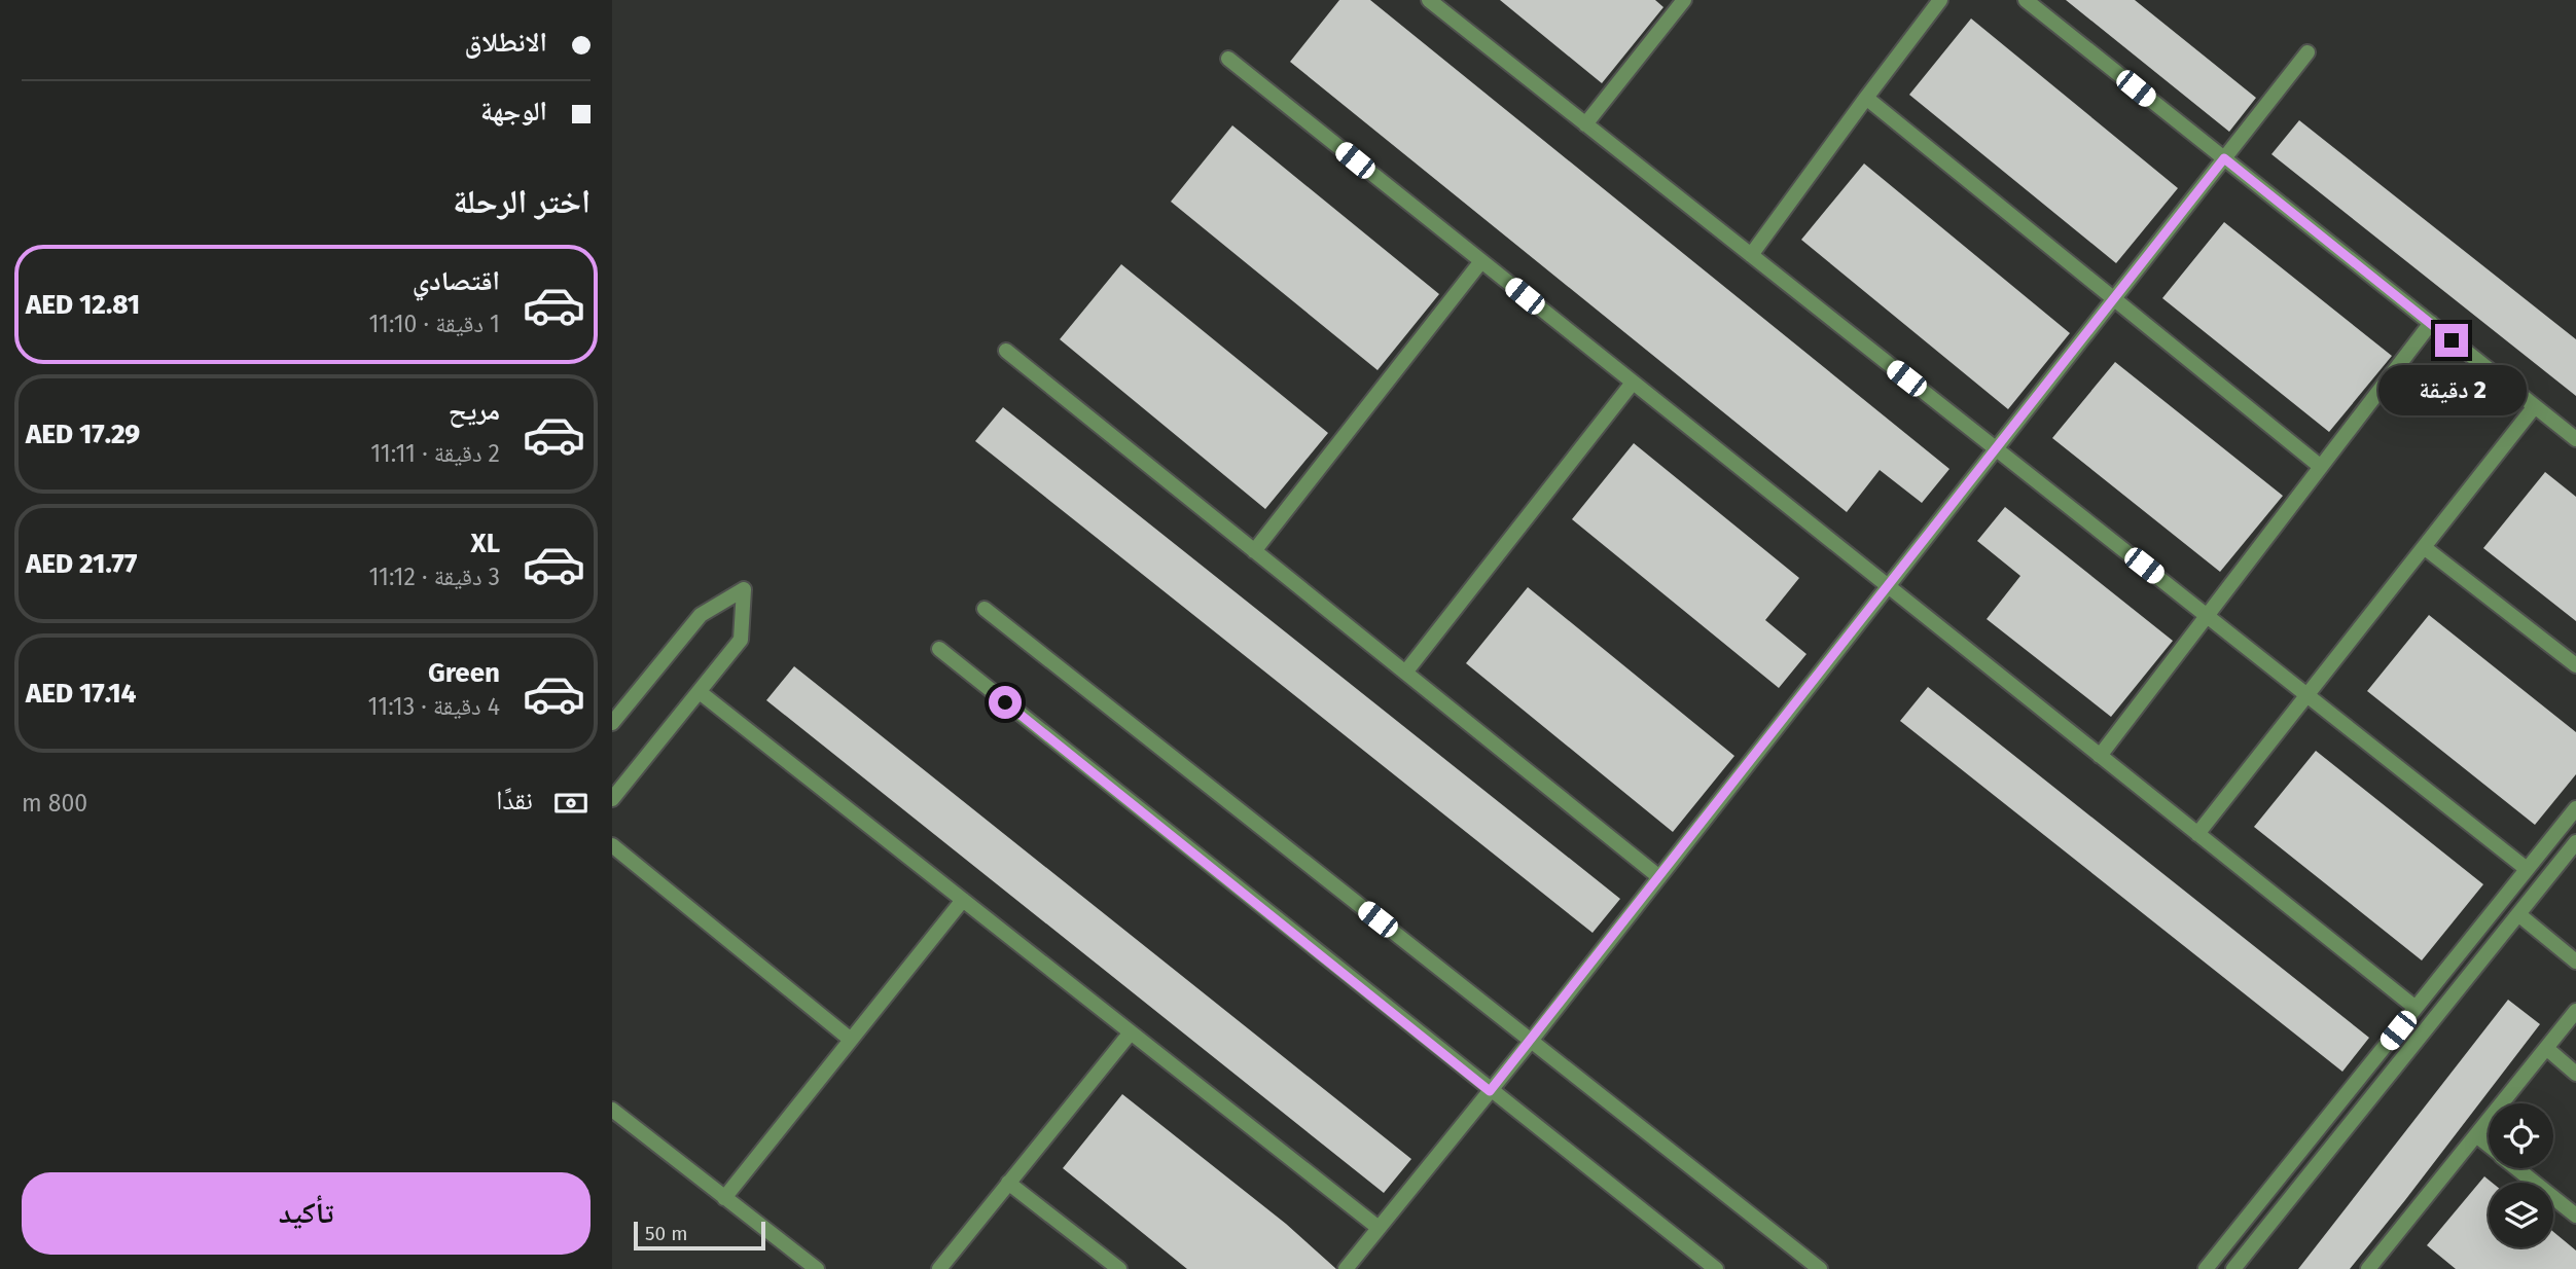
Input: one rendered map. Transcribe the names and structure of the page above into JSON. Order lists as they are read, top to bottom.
{
  "scale_bar": "50 m",
  "page": {
    "banner": ["الانطلاق", "الوجهة"],
    "heading": "اختر الرحلة",
    "list": [
      {
        "name": "اقتصادي",
        "note": "1 دقيقة · 11:10",
        "value": "AED 12.81"
      },
      {
        "name": "مريح",
        "note": "2 دقيقة · 11:11",
        "value": "AED 17.29"
      },
      {
        "name": "XL",
        "note": "3 دقيقة · 11:12",
        "value": "AED 21.77"
      },
      {
        "name": "Green",
        "note": "4 دقيقة · 11:13",
        "value": "AED 17.14"
      }
    ],
    "bubble": "2 دقيقة",
    "pay": ["نقدًا", "800 m"],
    "buttons": "تأكيد",
    "scale": "50 m"
  }
}
